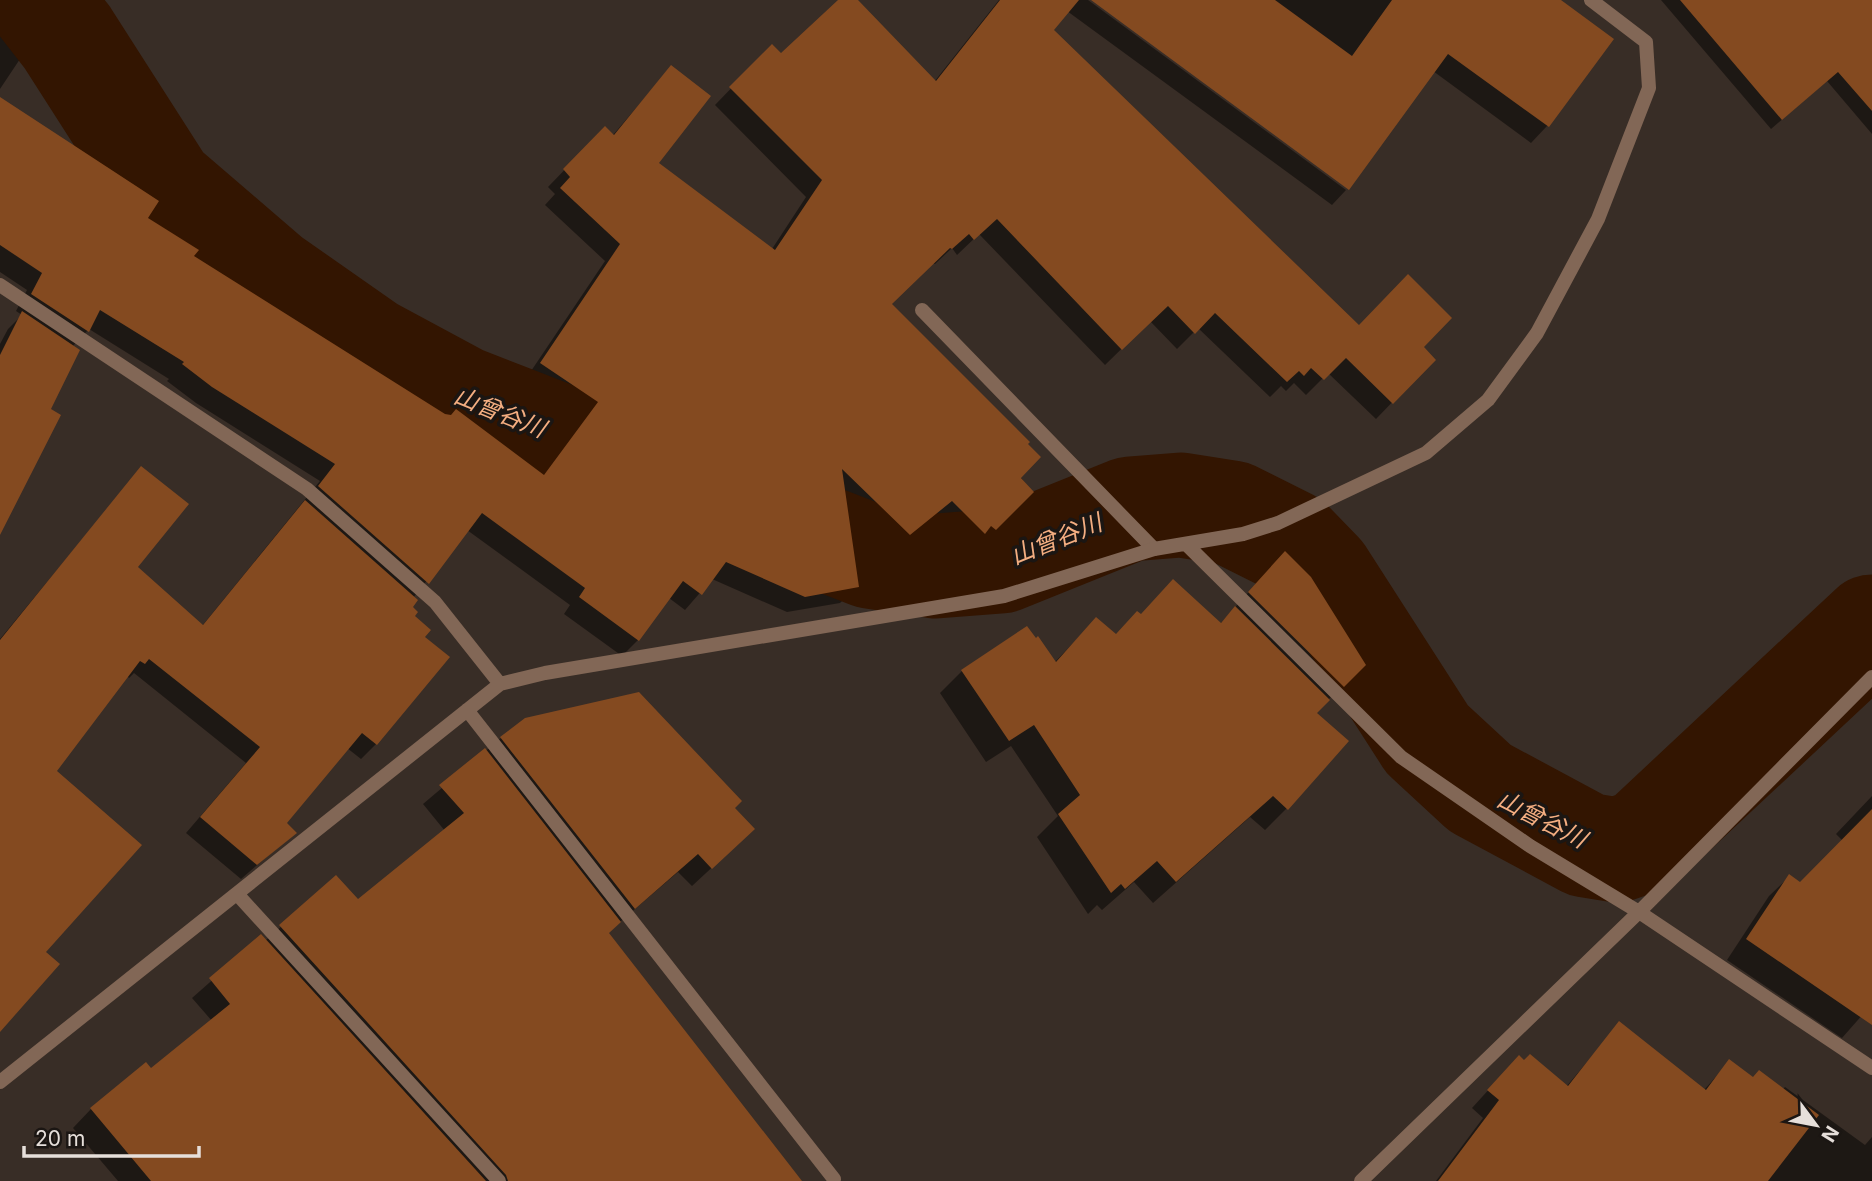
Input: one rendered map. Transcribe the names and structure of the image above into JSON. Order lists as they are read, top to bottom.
{
  "water": ["山曾谷川"],
  "scale_bar": "20 m",
  "north": "bottom right"
}
